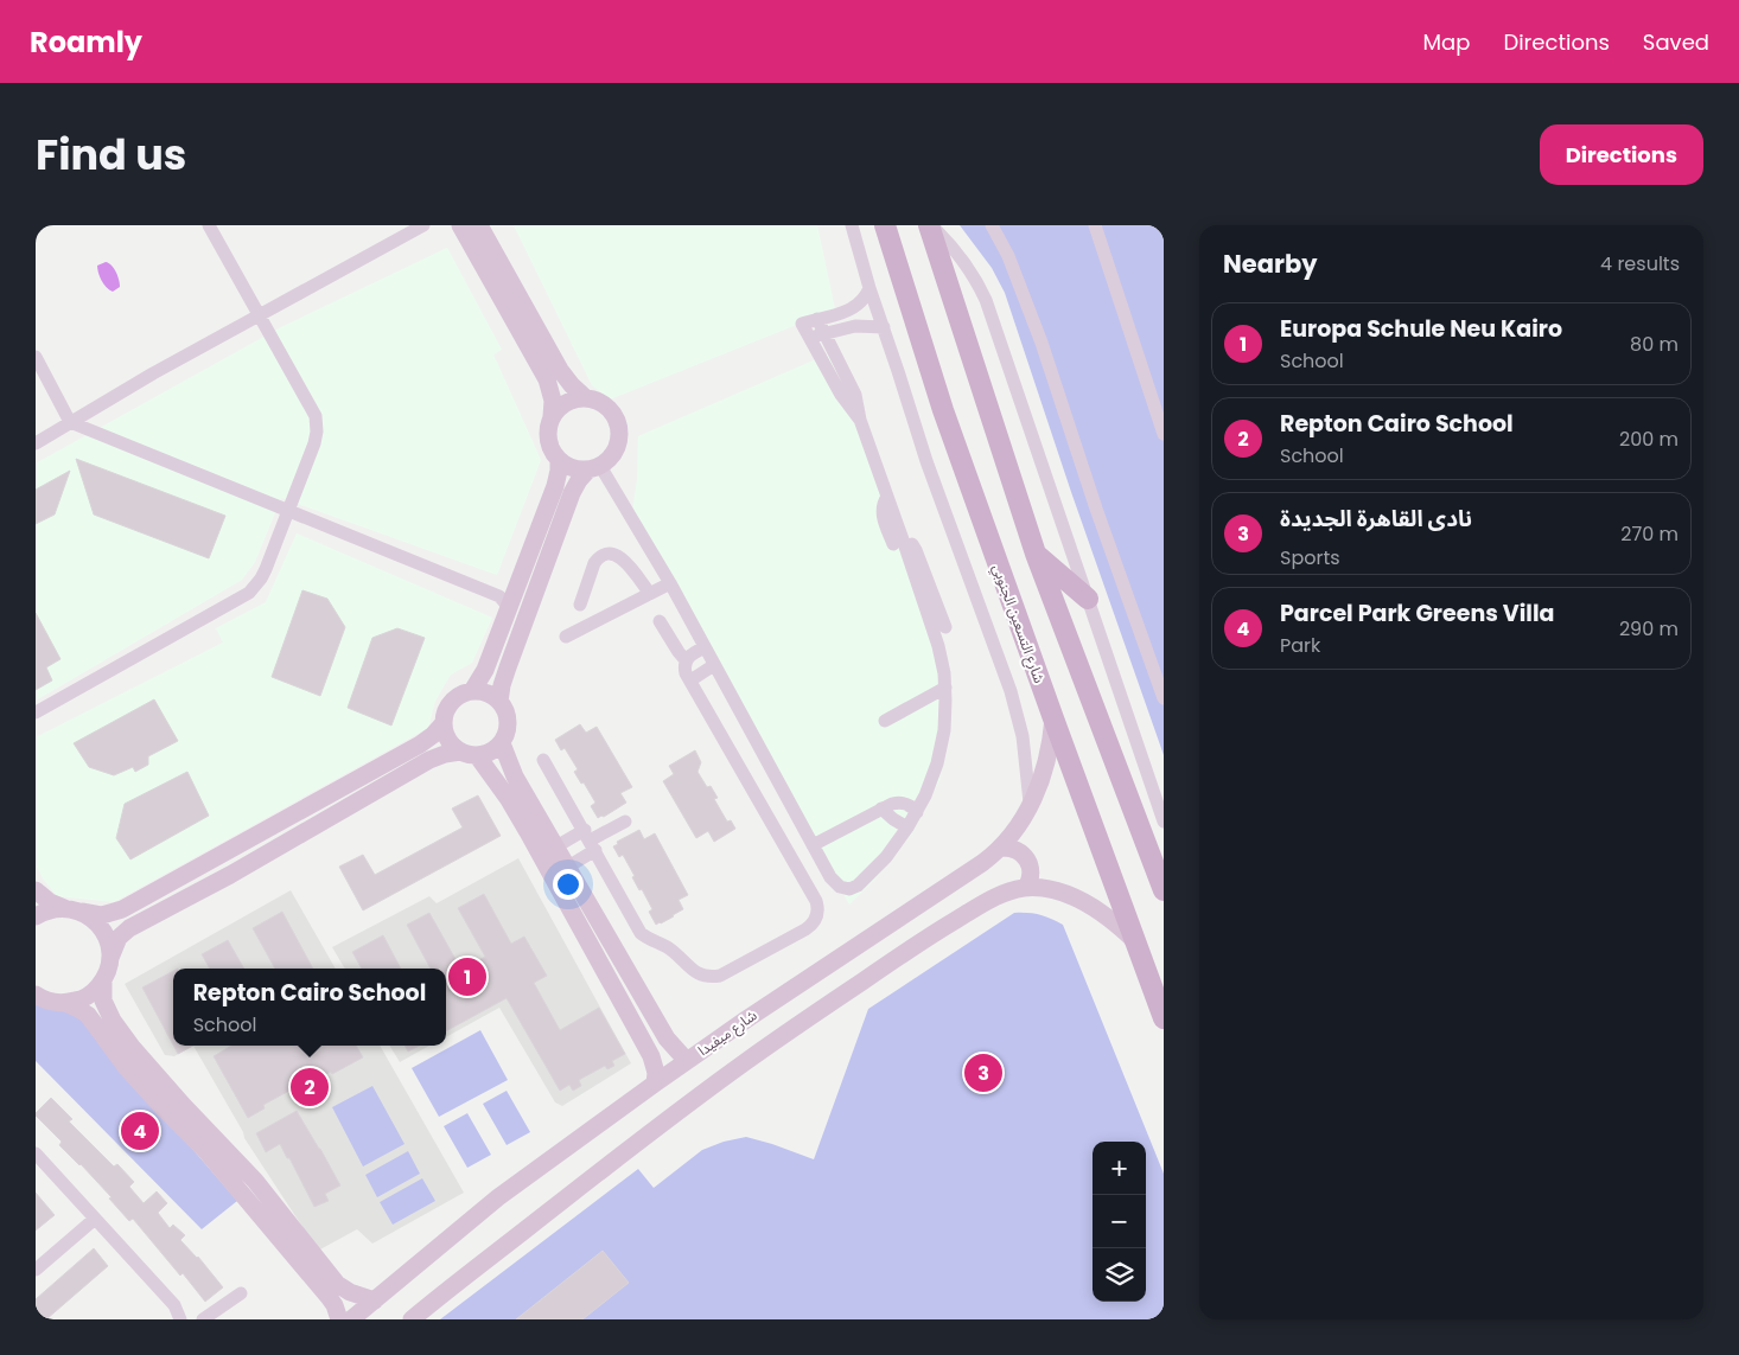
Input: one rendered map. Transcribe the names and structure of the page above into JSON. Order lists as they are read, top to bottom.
{
  "streets": {
    "main road": ["شارع التسعين الجنوبي"],
    "street": ["شارع ميفيدا"]
  },
  "crossings": [
    ["شارع التسعين الجنوبي", "شارع ميفيدا"]
  ],
  "page": {
    "header": "Roamly",
    "nav": ["Map", "Directions", "Saved"],
    "title": "Find us",
    "buttons": "Directions",
    "heading": ["Nearby", "4 results"],
    "list": [
      {
        "mark": "1",
        "name": "Europa Schule Neu Kairo",
        "note": "School",
        "value": "80 m"
      },
      {
        "mark": "2",
        "name": "Repton Cairo School",
        "note": "School",
        "value": "200 m"
      },
      {
        "mark": "3",
        "name": "نادى القاهرة الجديدة",
        "note": "Sports",
        "value": "270 m"
      },
      {
        "mark": "4",
        "name": "Parcel Park Greens Villa",
        "note": "Park",
        "value": "290 m"
      }
    ],
    "pins": [
      "1",
      "3",
      "2",
      "4"
    ],
    "popup": ["Repton Cairo School", "School"],
    "map_buttons": ["+", "−"]
  }
}
